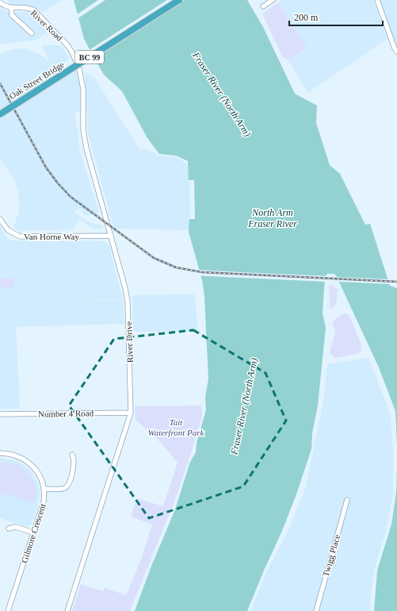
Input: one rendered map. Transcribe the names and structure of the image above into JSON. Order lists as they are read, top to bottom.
{
  "streets": {
    "highway": ["BC 99", "Oak Street Bridge"],
    "street": [
      "River Road",
      "Van Horne Way",
      "River Drive",
      "Number 4 Road",
      "Gilmore Crescent",
      "Twigg Place"
    ]
  },
  "crossings": [
    ["River Road", "River Drive"],
    ["Van Horne Way", "River Drive"],
    ["River Drive", "Number 4 Road"]
  ],
  "water": ["Fraser River (North Arm)", "North Arm Fraser River"],
  "parks": ["Tait Waterfront Park"],
  "scale_bar": "200 m"
}
